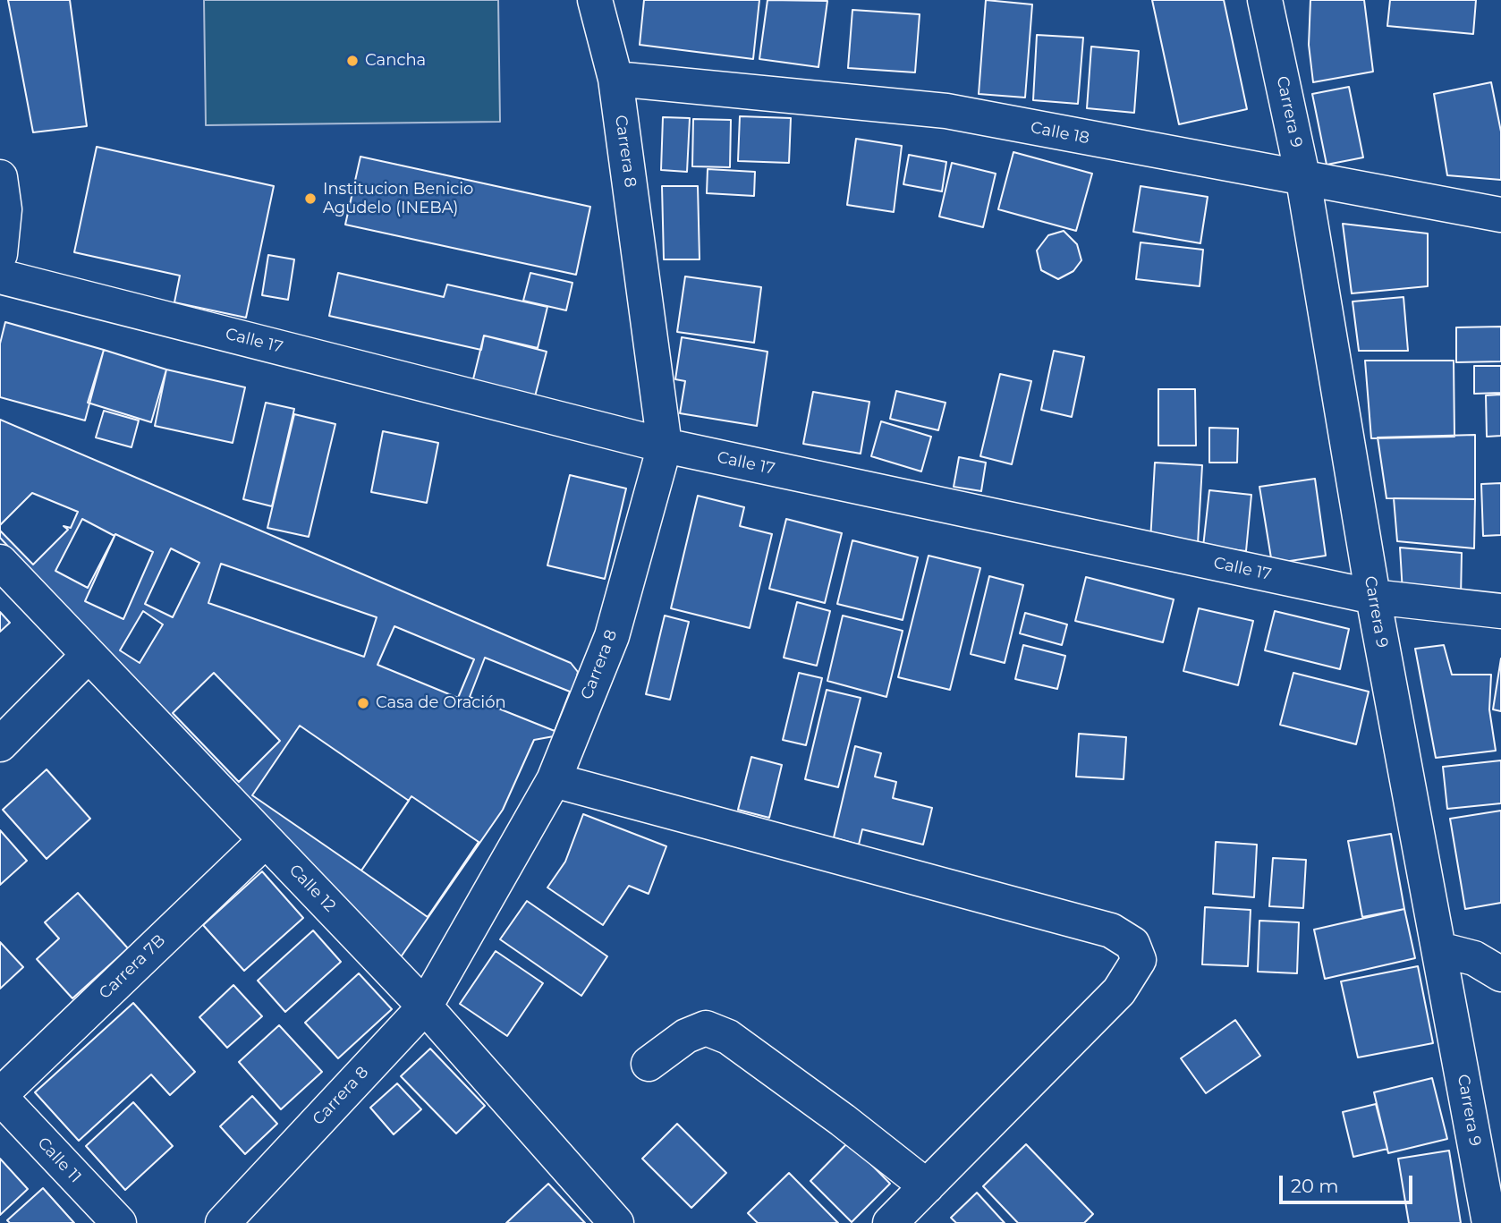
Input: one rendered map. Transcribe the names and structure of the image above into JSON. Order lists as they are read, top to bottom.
{
  "streets": {
    "street": [
      "Carrera 9",
      "Calle 18",
      "Carrera 8",
      "Calle 17",
      "Calle 12",
      "Carrera 7B",
      "Calle 11"
    ]
  },
  "crossings": [
    ["Carrera 9", "Calle 18"],
    ["Carrera 9", "Calle 17"],
    ["Calle 18", "Carrera 8"],
    ["Carrera 8", "Calle 17"],
    ["Carrera 8", "Calle 12"],
    ["Calle 12", "Carrera 7B"],
    ["Carrera 7B", "Calle 11"]
  ],
  "places": ["Cancha", "Institucion Benicio Agudelo (INEBA)", "Casa de Oración"],
  "scale_bar": "20 m"
}
